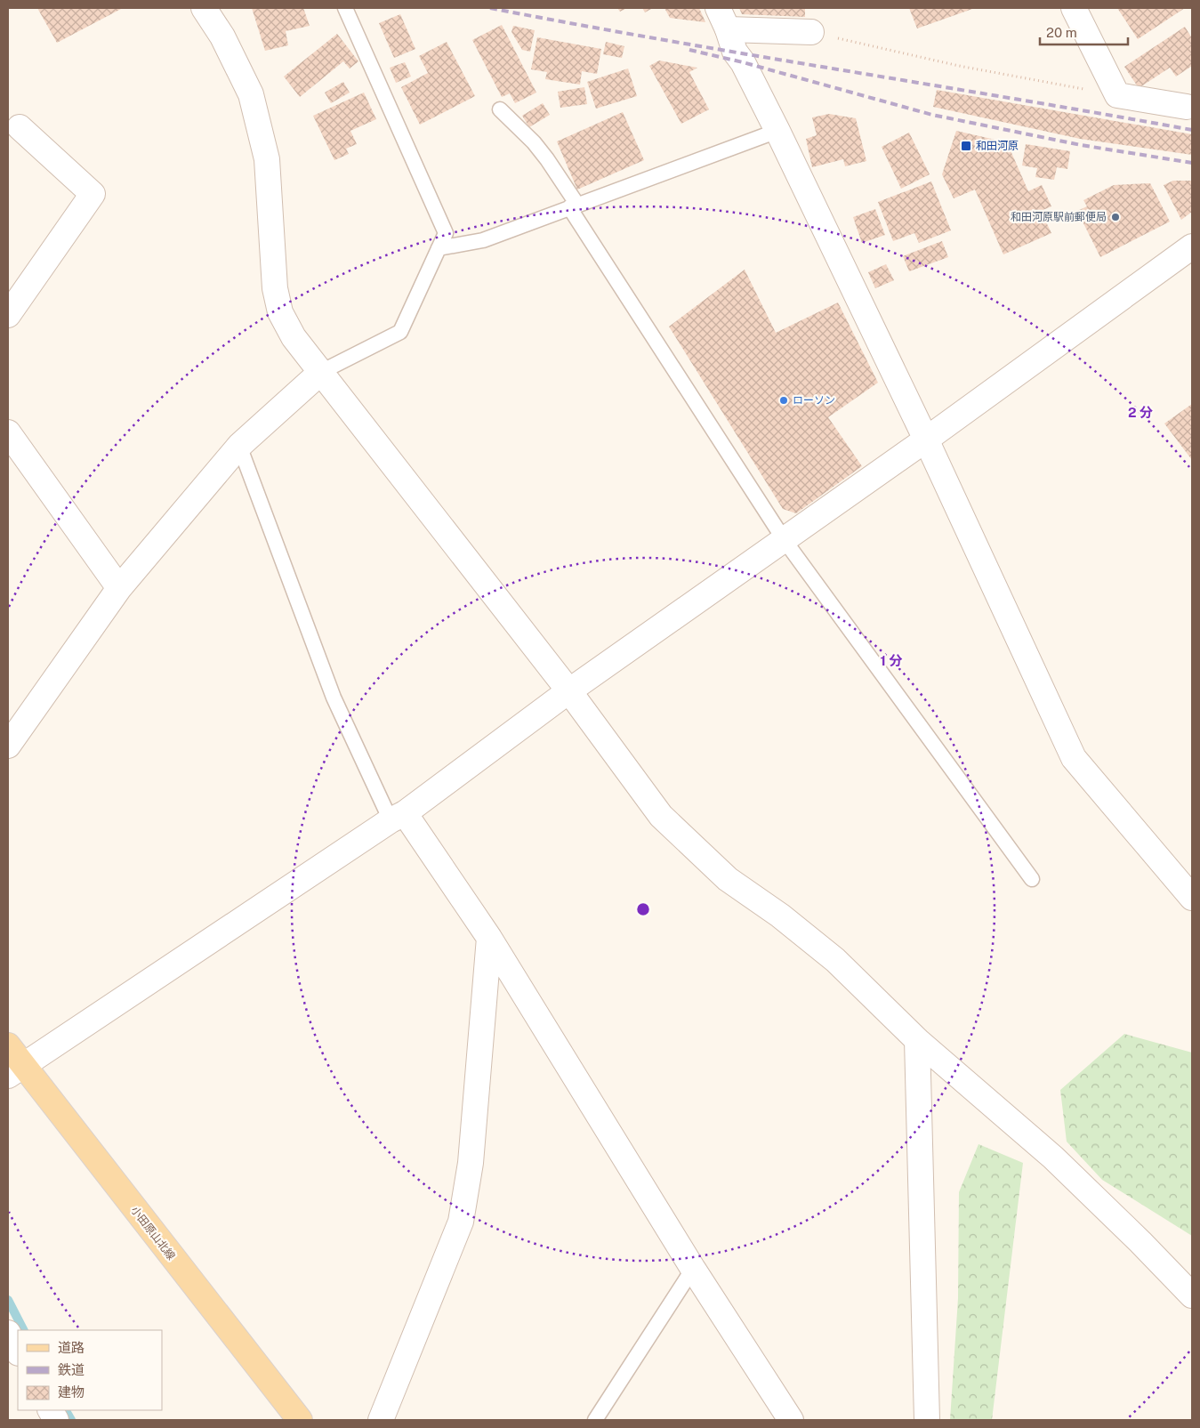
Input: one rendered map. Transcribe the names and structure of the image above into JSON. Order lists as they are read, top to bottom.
{
  "streets": {
    "main road": ["小田原山北線"]
  },
  "places": {
    "transit": ["和田河原"],
    "other": ["和田河原駅前郵便局", "ローソン"]
  },
  "legend": ["道路", "鉄道", "建物"],
  "scale_bar": "20 m",
  "rings": ["2 分", "1 分"]
}
